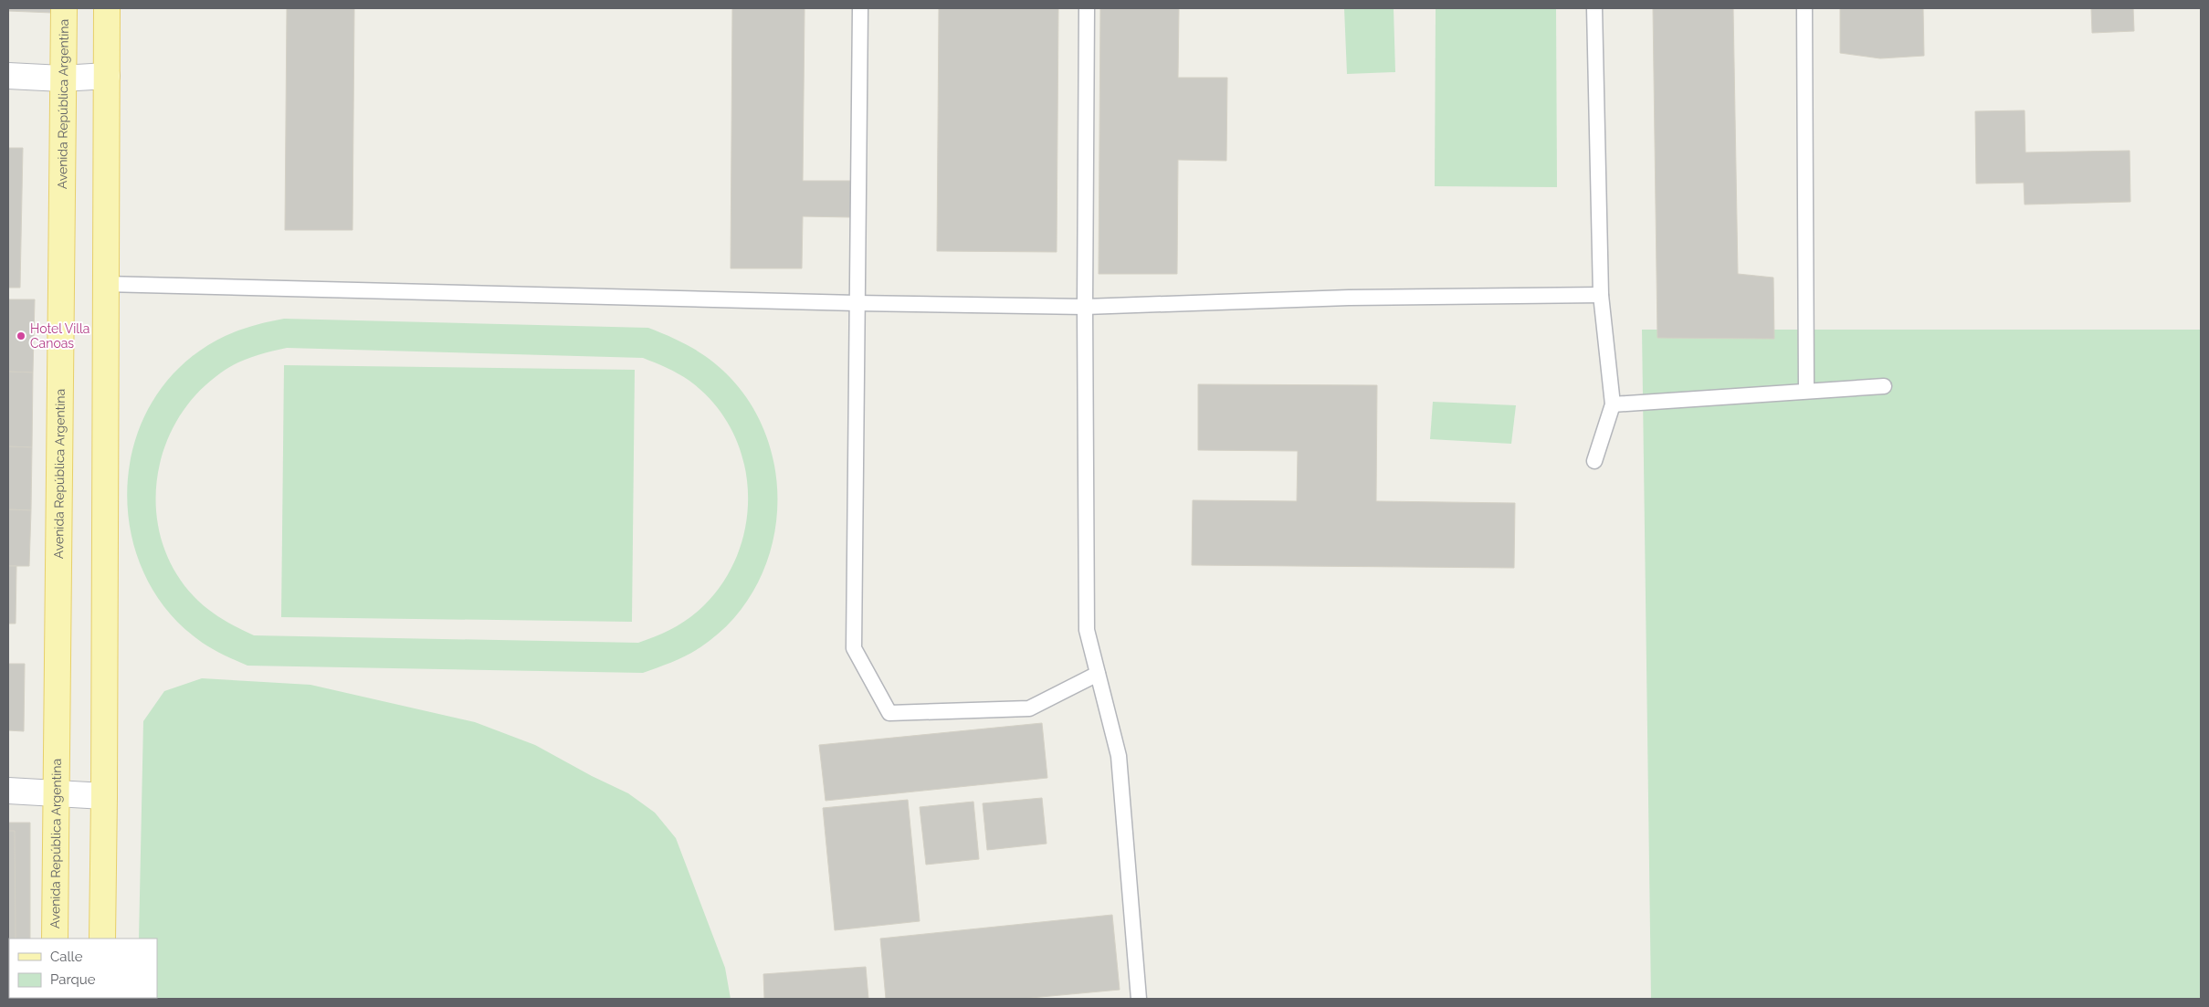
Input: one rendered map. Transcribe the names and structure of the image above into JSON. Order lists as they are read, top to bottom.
{
  "streets": {
    "main road": ["Avenida República Argentina"]
  },
  "places": ["Hotel Villa Canoas"],
  "legend": ["Calle", "Parque"]
}
